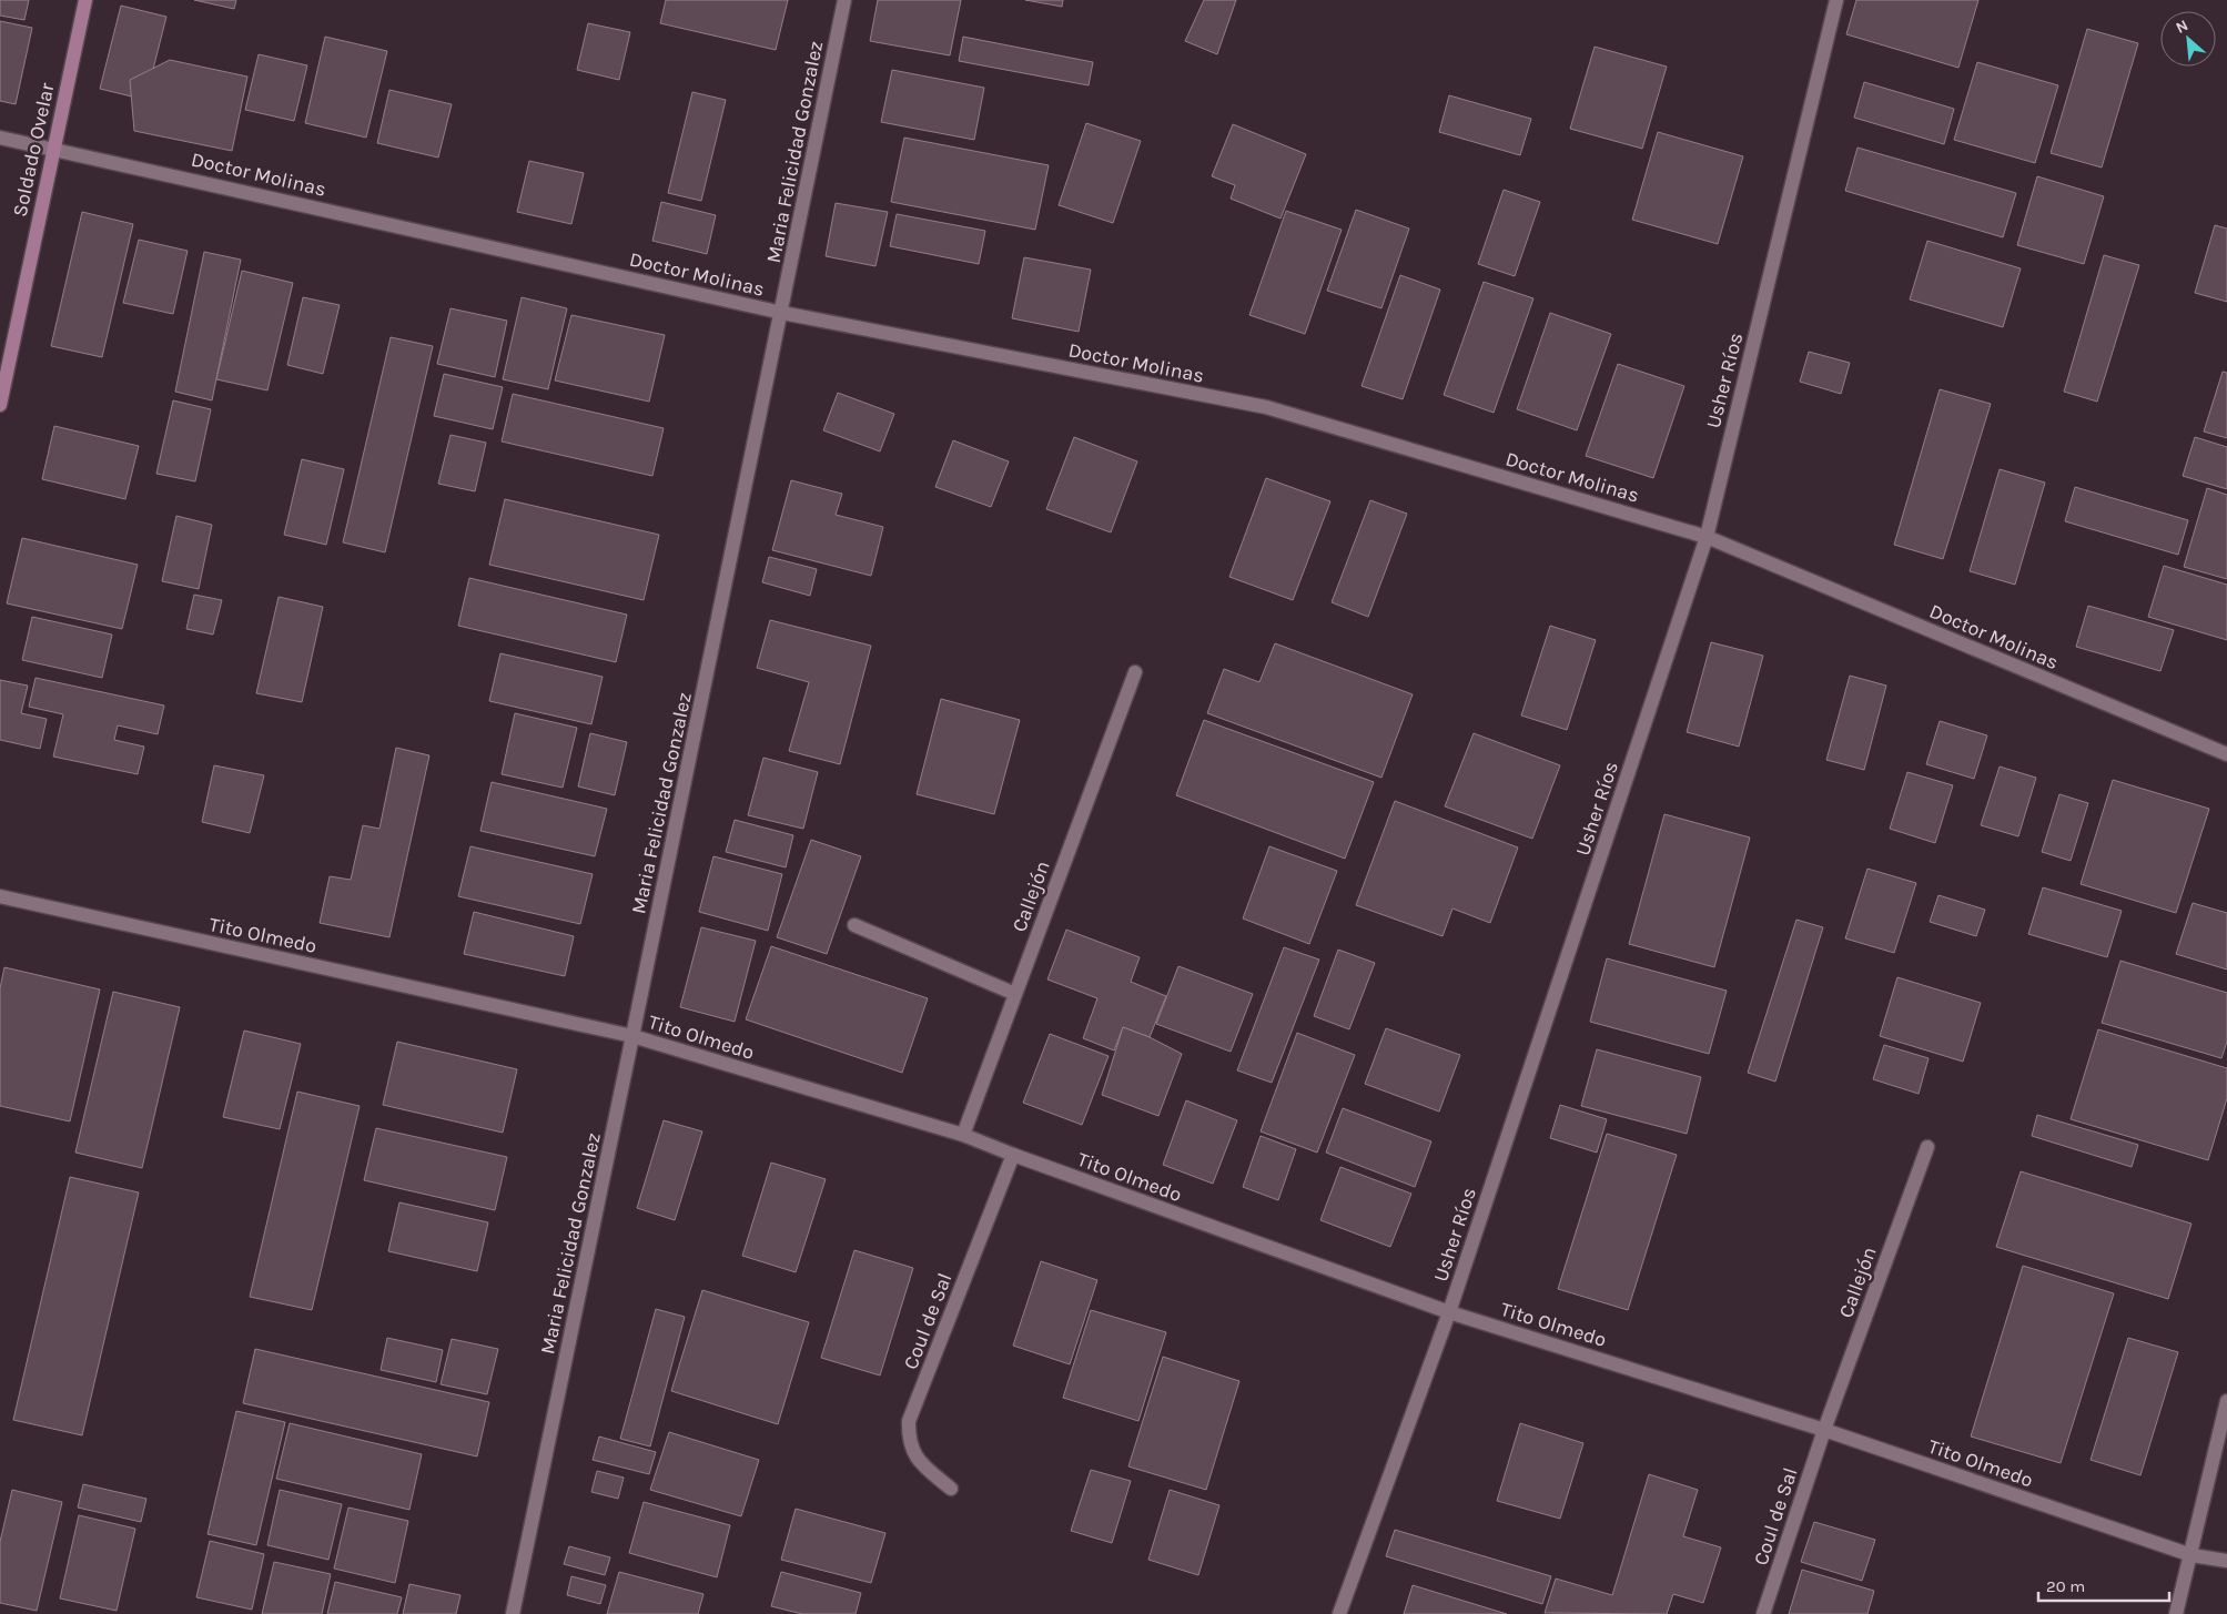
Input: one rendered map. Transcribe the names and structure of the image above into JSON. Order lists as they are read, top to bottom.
{
  "streets": {
    "main road": ["Soldado Ovelar"],
    "street": [
      "Maria Felicidad Gonzalez",
      "Doctor Molinas",
      "Usher Ríos",
      "Callejón",
      "Tito Olmedo",
      "Coul de Sal"
    ]
  },
  "crossings": [
    ["Soldado Ovelar", "Doctor Molinas"],
    ["Maria Felicidad Gonzalez", "Doctor Molinas"],
    ["Maria Felicidad Gonzalez", "Tito Olmedo"],
    ["Doctor Molinas", "Usher Ríos"],
    ["Usher Ríos", "Tito Olmedo"],
    ["Callejón", "Tito Olmedo"],
    ["Callejón", "Coul de Sal"],
    ["Tito Olmedo", "Coul de Sal"]
  ],
  "scale_bar": "20 m",
  "north": "top left"
}
